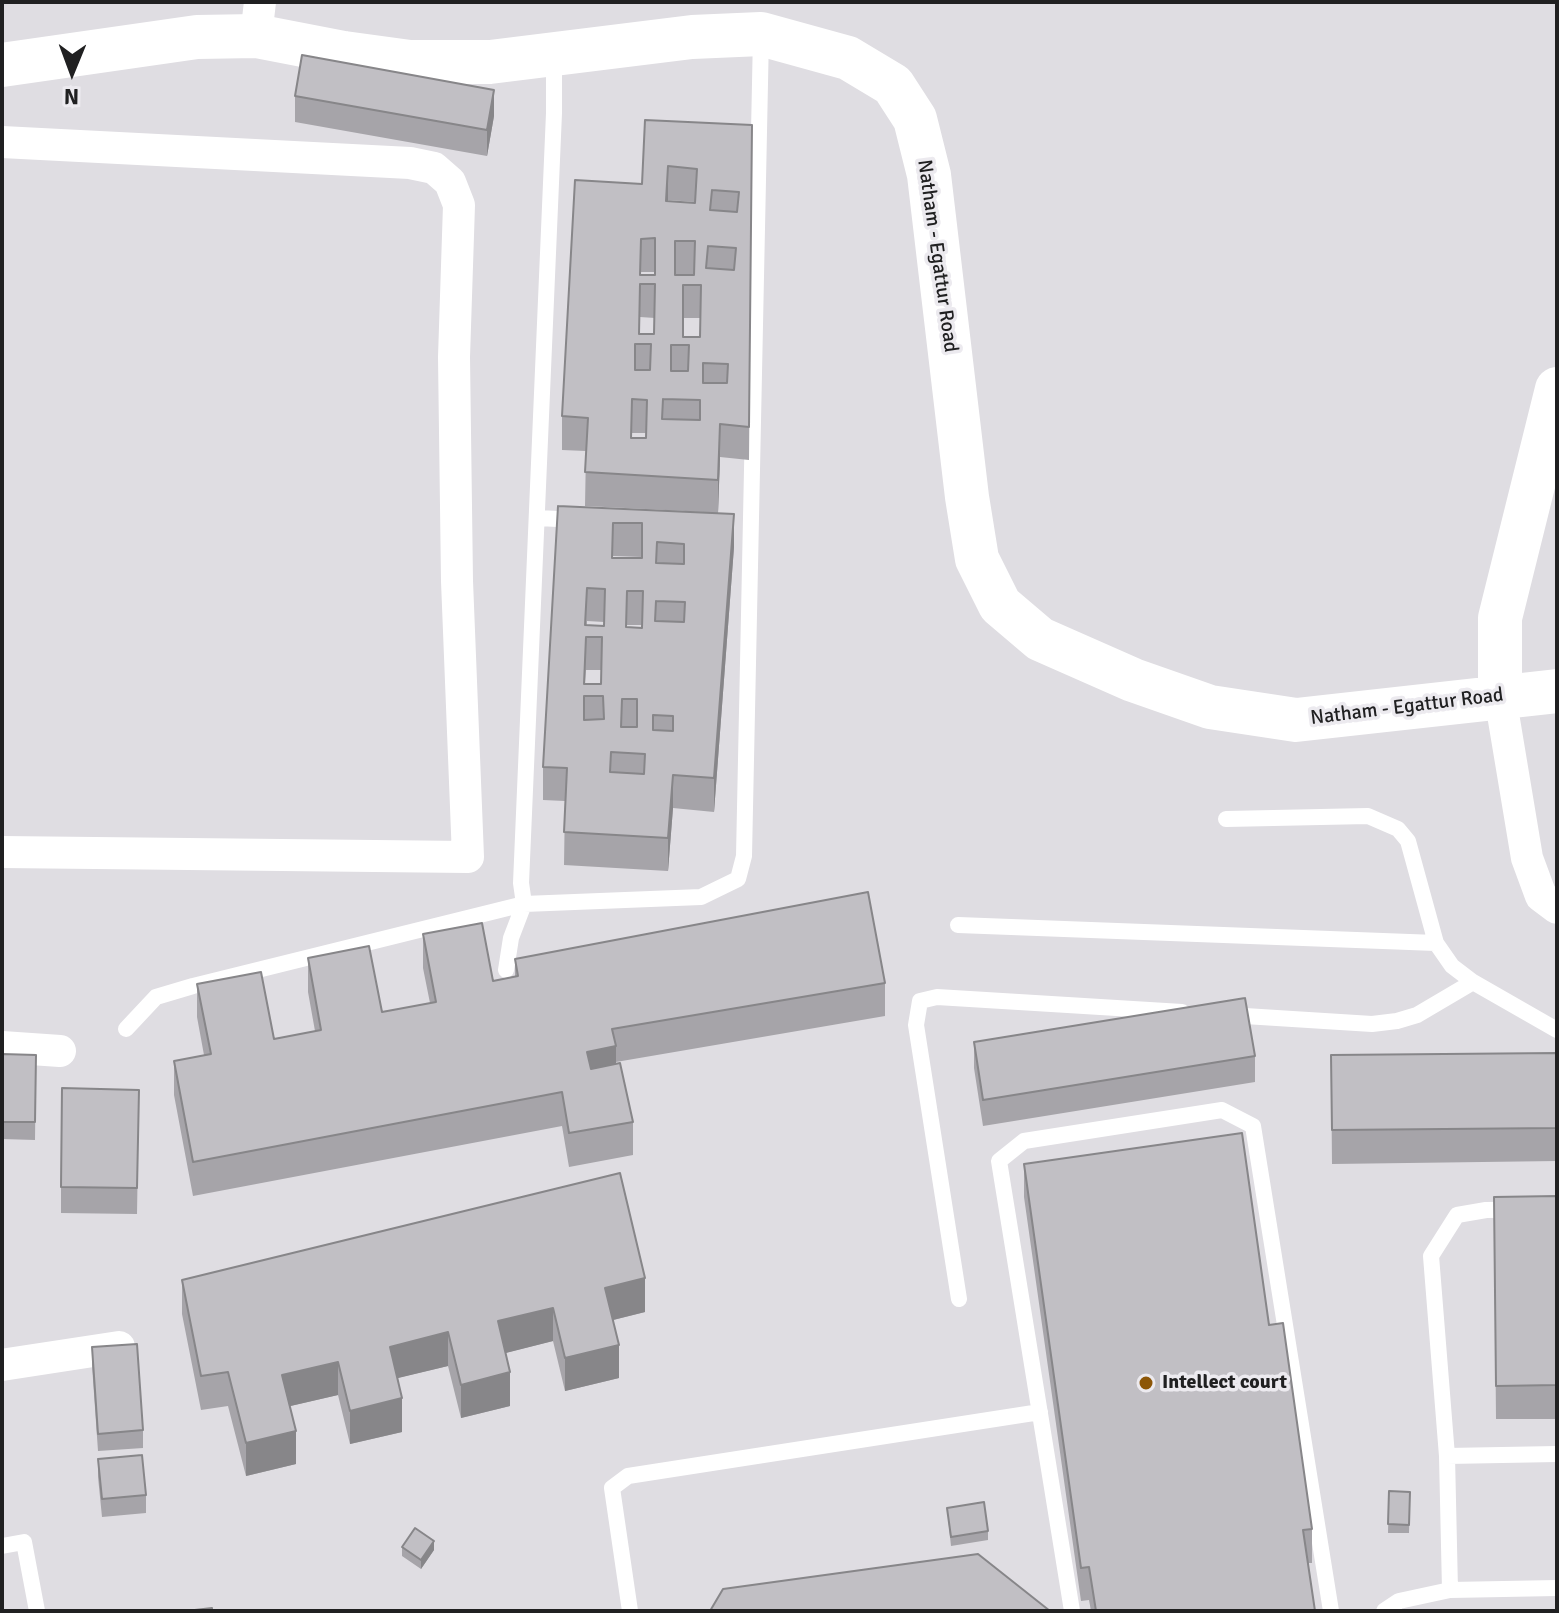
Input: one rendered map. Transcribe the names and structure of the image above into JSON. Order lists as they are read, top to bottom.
{
  "streets": {
    "street": ["Natham - Egattur Road"]
  },
  "places": ["Intellect court"],
  "north": "bottom"
}
